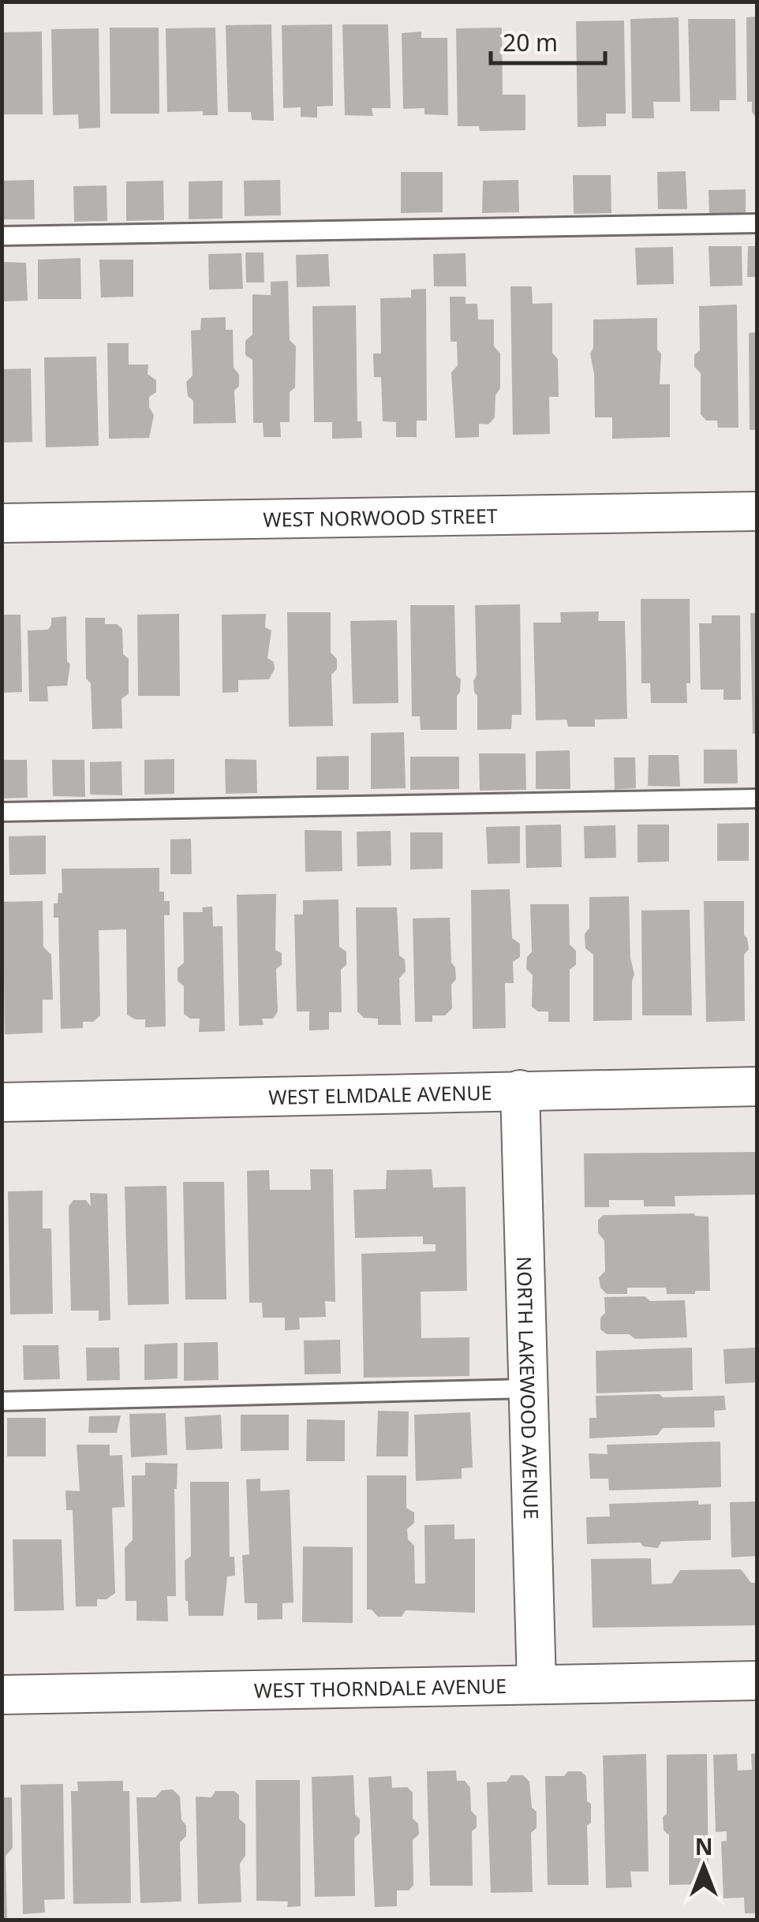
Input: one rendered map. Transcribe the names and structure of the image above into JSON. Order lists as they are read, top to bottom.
{
  "streets": {
    "street": [
      "WEST NORWOOD STREET",
      "WEST ELMDALE AVENUE",
      "NORTH LAKEWOOD AVENUE",
      "WEST THORNDALE AVENUE"
    ]
  },
  "crossings": [
    ["WEST ELMDALE AVENUE", "NORTH LAKEWOOD AVENUE"],
    ["NORTH LAKEWOOD AVENUE", "WEST THORNDALE AVENUE"]
  ],
  "scale_bar": "20 m",
  "north": "top"
}
